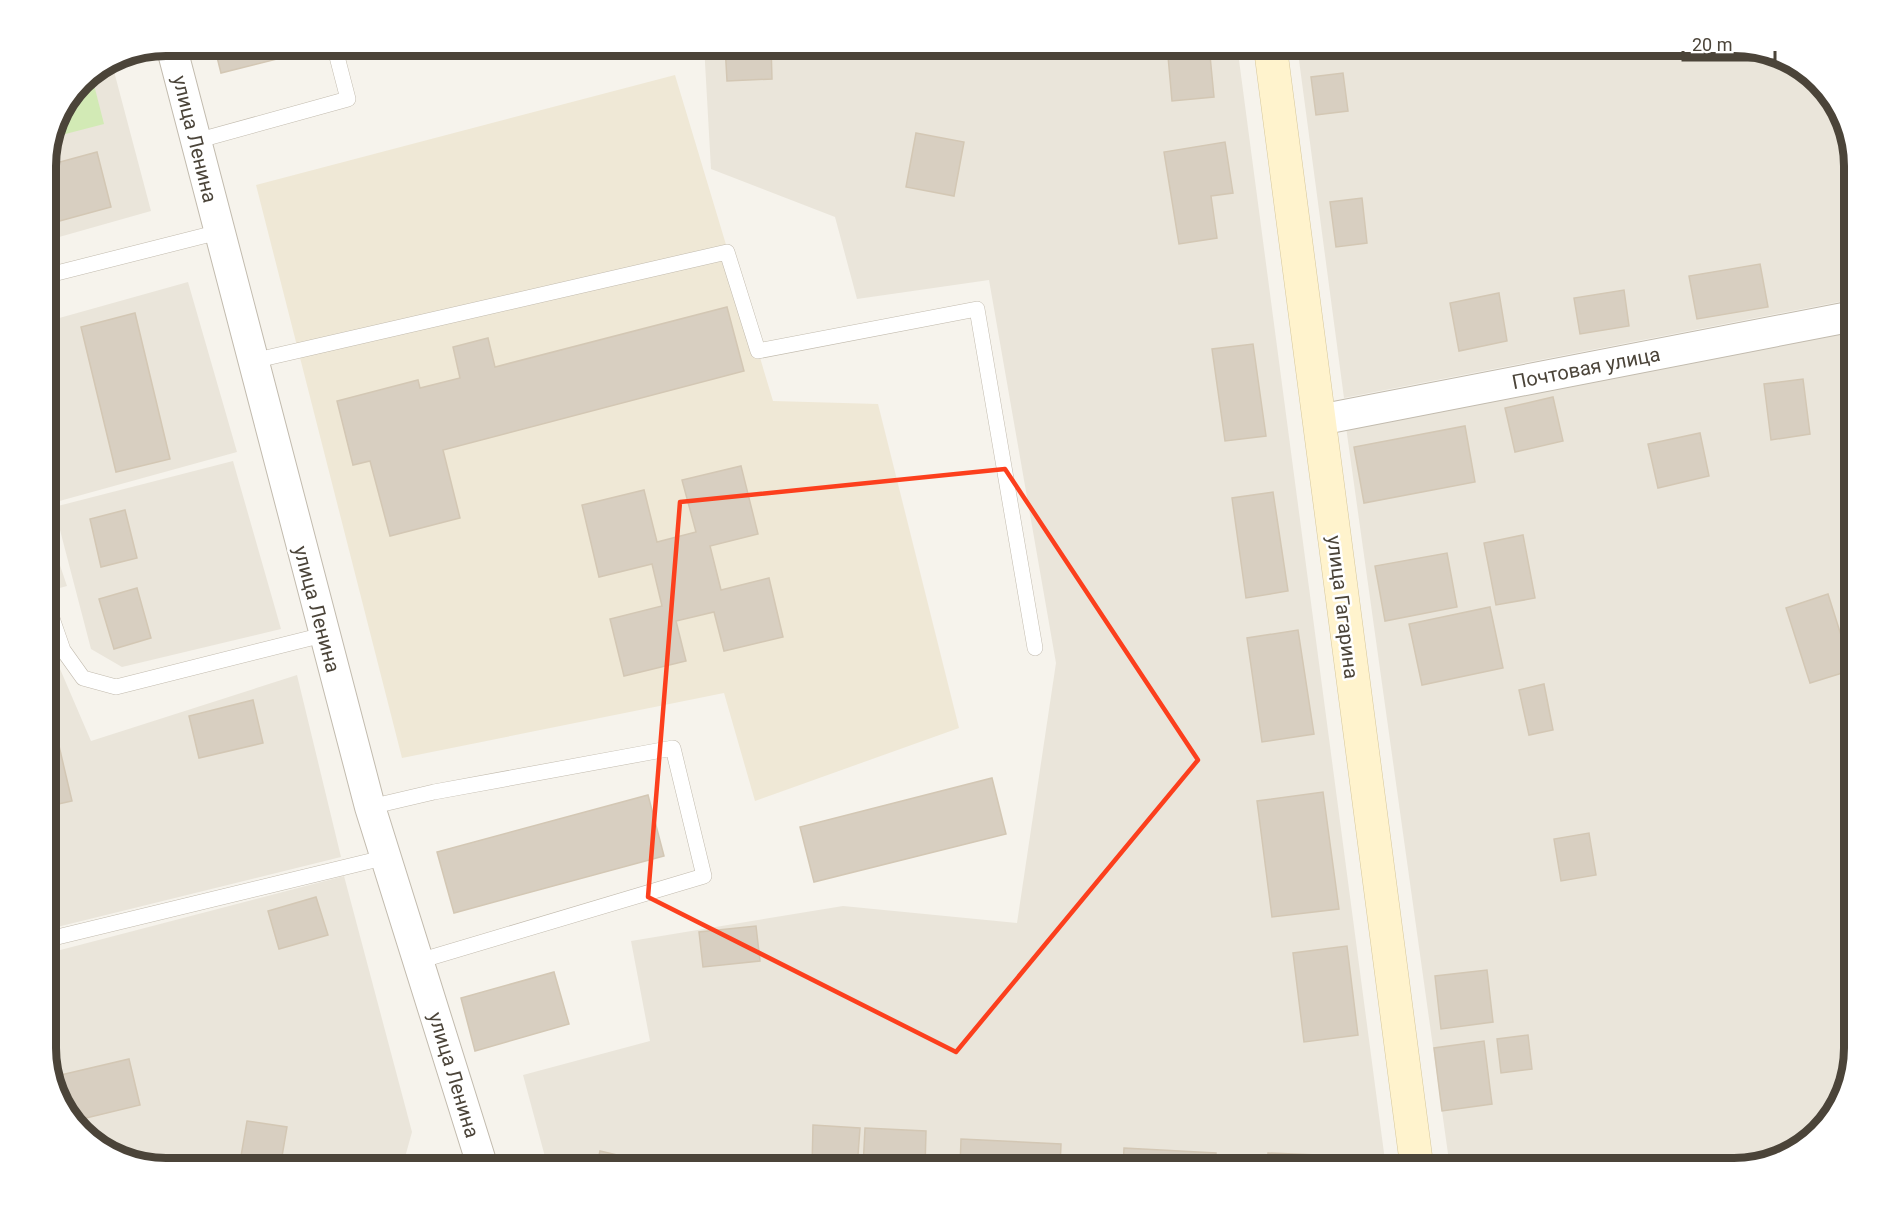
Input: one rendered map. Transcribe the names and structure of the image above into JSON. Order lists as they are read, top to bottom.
{
  "streets": {
    "street": ["улица Ленина", "Почтовая улица", "улица Гагарина"]
  },
  "crossings": [
    ["Почтовая улица", "улица Гагарина"]
  ],
  "scale_bar": "20 m"
}
